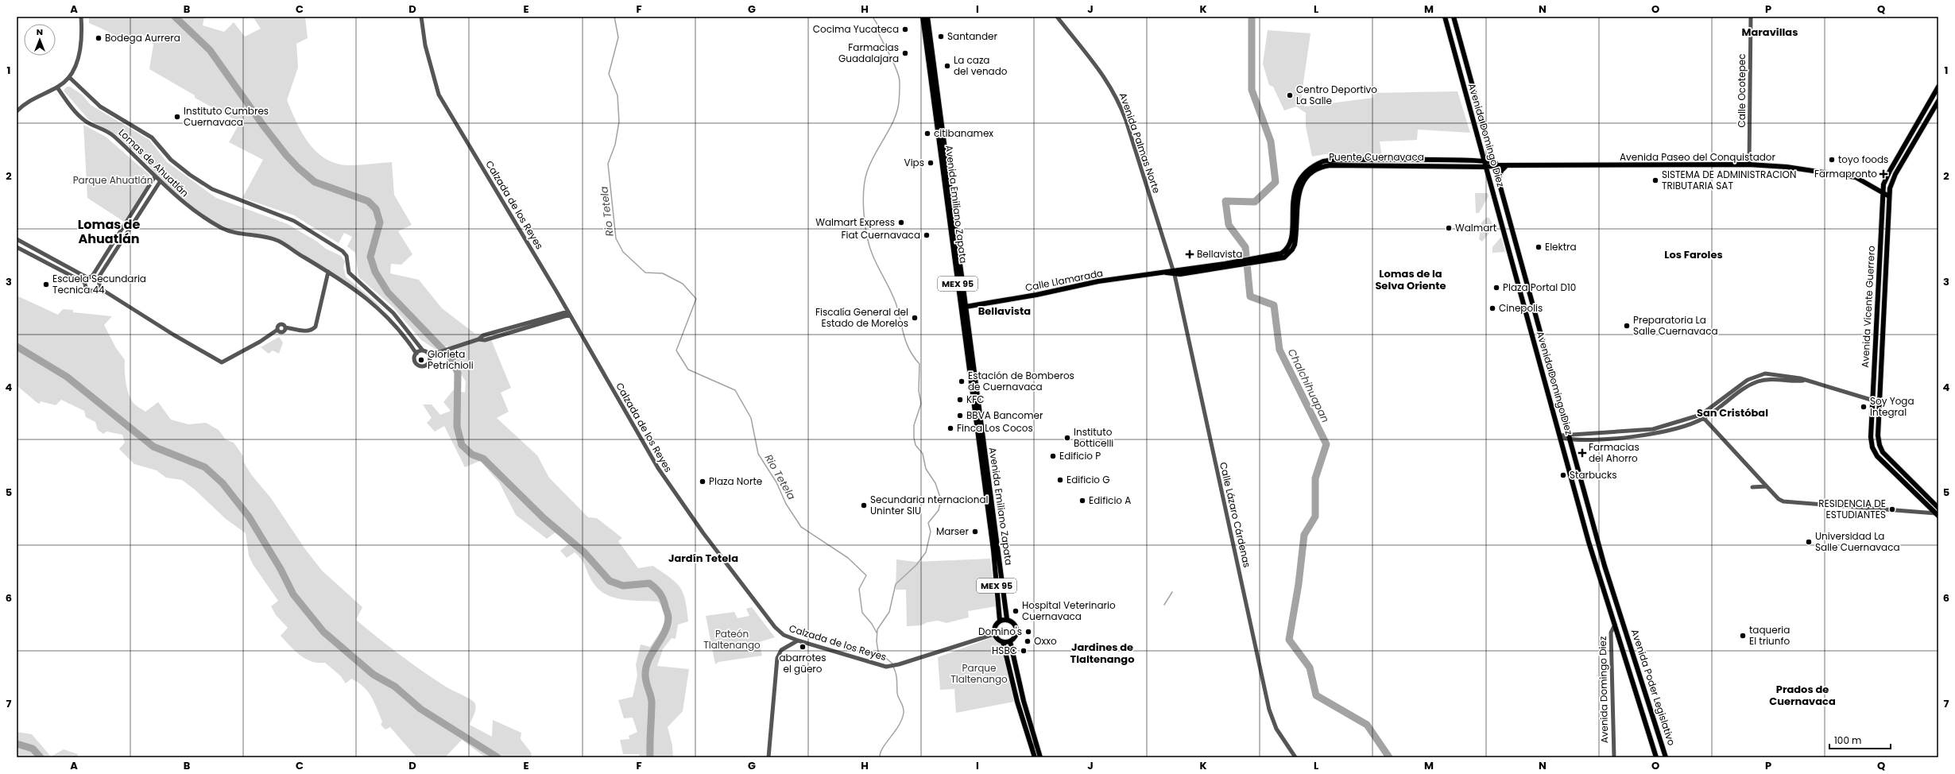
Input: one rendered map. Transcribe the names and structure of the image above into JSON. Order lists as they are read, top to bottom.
{
  "streets": {
    "main road": [
      "Avenida Domingo Diez",
      "Puente Cuernavaca",
      "Avenida Paseo del Conquistador",
      "Avenida Emiliano Zapata",
      "Calle Llamarada",
      "MEX 95",
      "Avenida Vicente Guerrero",
      "Avenida Poder Legislativo"
    ],
    "street": [
      "Calle Ocotepec",
      "Avenida Palmas Norte",
      "Lomas de Ahuatlán",
      "Calzada de los Reyes",
      "Calle Lázaro Cárdenas"
    ]
  },
  "crossings": [
    ["Calle Ocotepec", "Avenida Paseo del Conquistador"],
    ["Avenida Domingo Diez", "Puente Cuernavaca"],
    ["Avenida Domingo Diez", "Avenida Paseo del Conquistador"],
    ["Avenida Domingo Diez", "Avenida Poder Legislativo"],
    ["Avenida Palmas Norte", "Puente Cuernavaca"],
    ["Avenida Palmas Norte", "Calle Llamarada"],
    ["Avenida Palmas Norte", "Calle Lázaro Cárdenas"],
    ["Puente Cuernavaca", "Avenida Paseo del Conquistador"],
    ["Puente Cuernavaca", "Calle Llamarada"],
    ["Puente Cuernavaca", "Calle Lázaro Cárdenas"],
    ["Avenida Paseo del Conquistador", "Avenida Vicente Guerrero"],
    ["Avenida Emiliano Zapata", "Calzada de los Reyes"],
    ["Avenida Emiliano Zapata", "Calle Llamarada"],
    ["Calle Llamarada", "Calle Lázaro Cárdenas"]
  ],
  "districts": [
    "Maravillas",
    "Lomas de Ahuatlán",
    "Los Faroles",
    "Lomas de la Selva Oriente",
    "Bellavista",
    "San Cristóbal",
    "Jardín Tetela",
    "Jardines de Tlaltenango",
    "Prados de Cuernavaca"
  ],
  "water": ["Rio Tetela", "Chalchihuapan"],
  "parks": ["Parque Ahuatlán", "Pateón Tlaltenango", "Parque Tlaltenango"],
  "places": {
    "other": [
      "Cocima Yucateca",
      "Santander",
      "Bodega Aurrera",
      "Farmacias Guadalajara",
      "La caza del venado",
      "Centro Deportivo La Salle",
      "Instituto Cumbres Cuernavaca",
      "citibanamex",
      "toyo foods",
      "Vips",
      "SISTEMA DE ADMINISTRACION TRIBUTARIA SAT",
      "Walmart Express",
      "Walmart",
      "Fiat Cuernavaca",
      "Elektra",
      "Escuela Secundaria Tecnica 44",
      "Plaza Portal D10",
      "Cinepolis",
      "Fiscalía General del Estado de Morelos",
      "Preparatoria La Salle Cuernavaca",
      "Glorieta Petrichioli",
      "Estación de Bomberos de Cuernavaca",
      "KFC",
      "Soy Yoga Integral",
      "BBVA Bancomer",
      "Finca Los Cocos",
      "Instituto Botticelli",
      "Edificio P",
      "Starbucks",
      "Edificio G",
      "Plaza Norte",
      "Edificio A",
      "Secundaria nternacional Uninter SIU",
      "RESIDENCIA DE ESTUDIANTES",
      "Marser",
      "Universidad La Salle Cuernavaca",
      "Hospital Veterinario Cuernavaca",
      "Domino's",
      "taqueria El triunfo",
      "Oxxo",
      "abarrotes el güero",
      "HSBC"
    ],
    "health": ["Farmapronto", "Bellavista", "Farmacias del Ahorro"]
  },
  "scale_bar": "100 m",
  "north": "top",
  "grid": {
    "columns": [
      "A",
      "B",
      "C",
      "D",
      "E",
      "F",
      "G",
      "H",
      "I",
      "J",
      "K",
      "L",
      "M",
      "N",
      "O",
      "P",
      "Q"
    ],
    "rows": [
      "1",
      "2",
      "3",
      "4",
      "5",
      "6",
      "7"
    ]
  }
}
